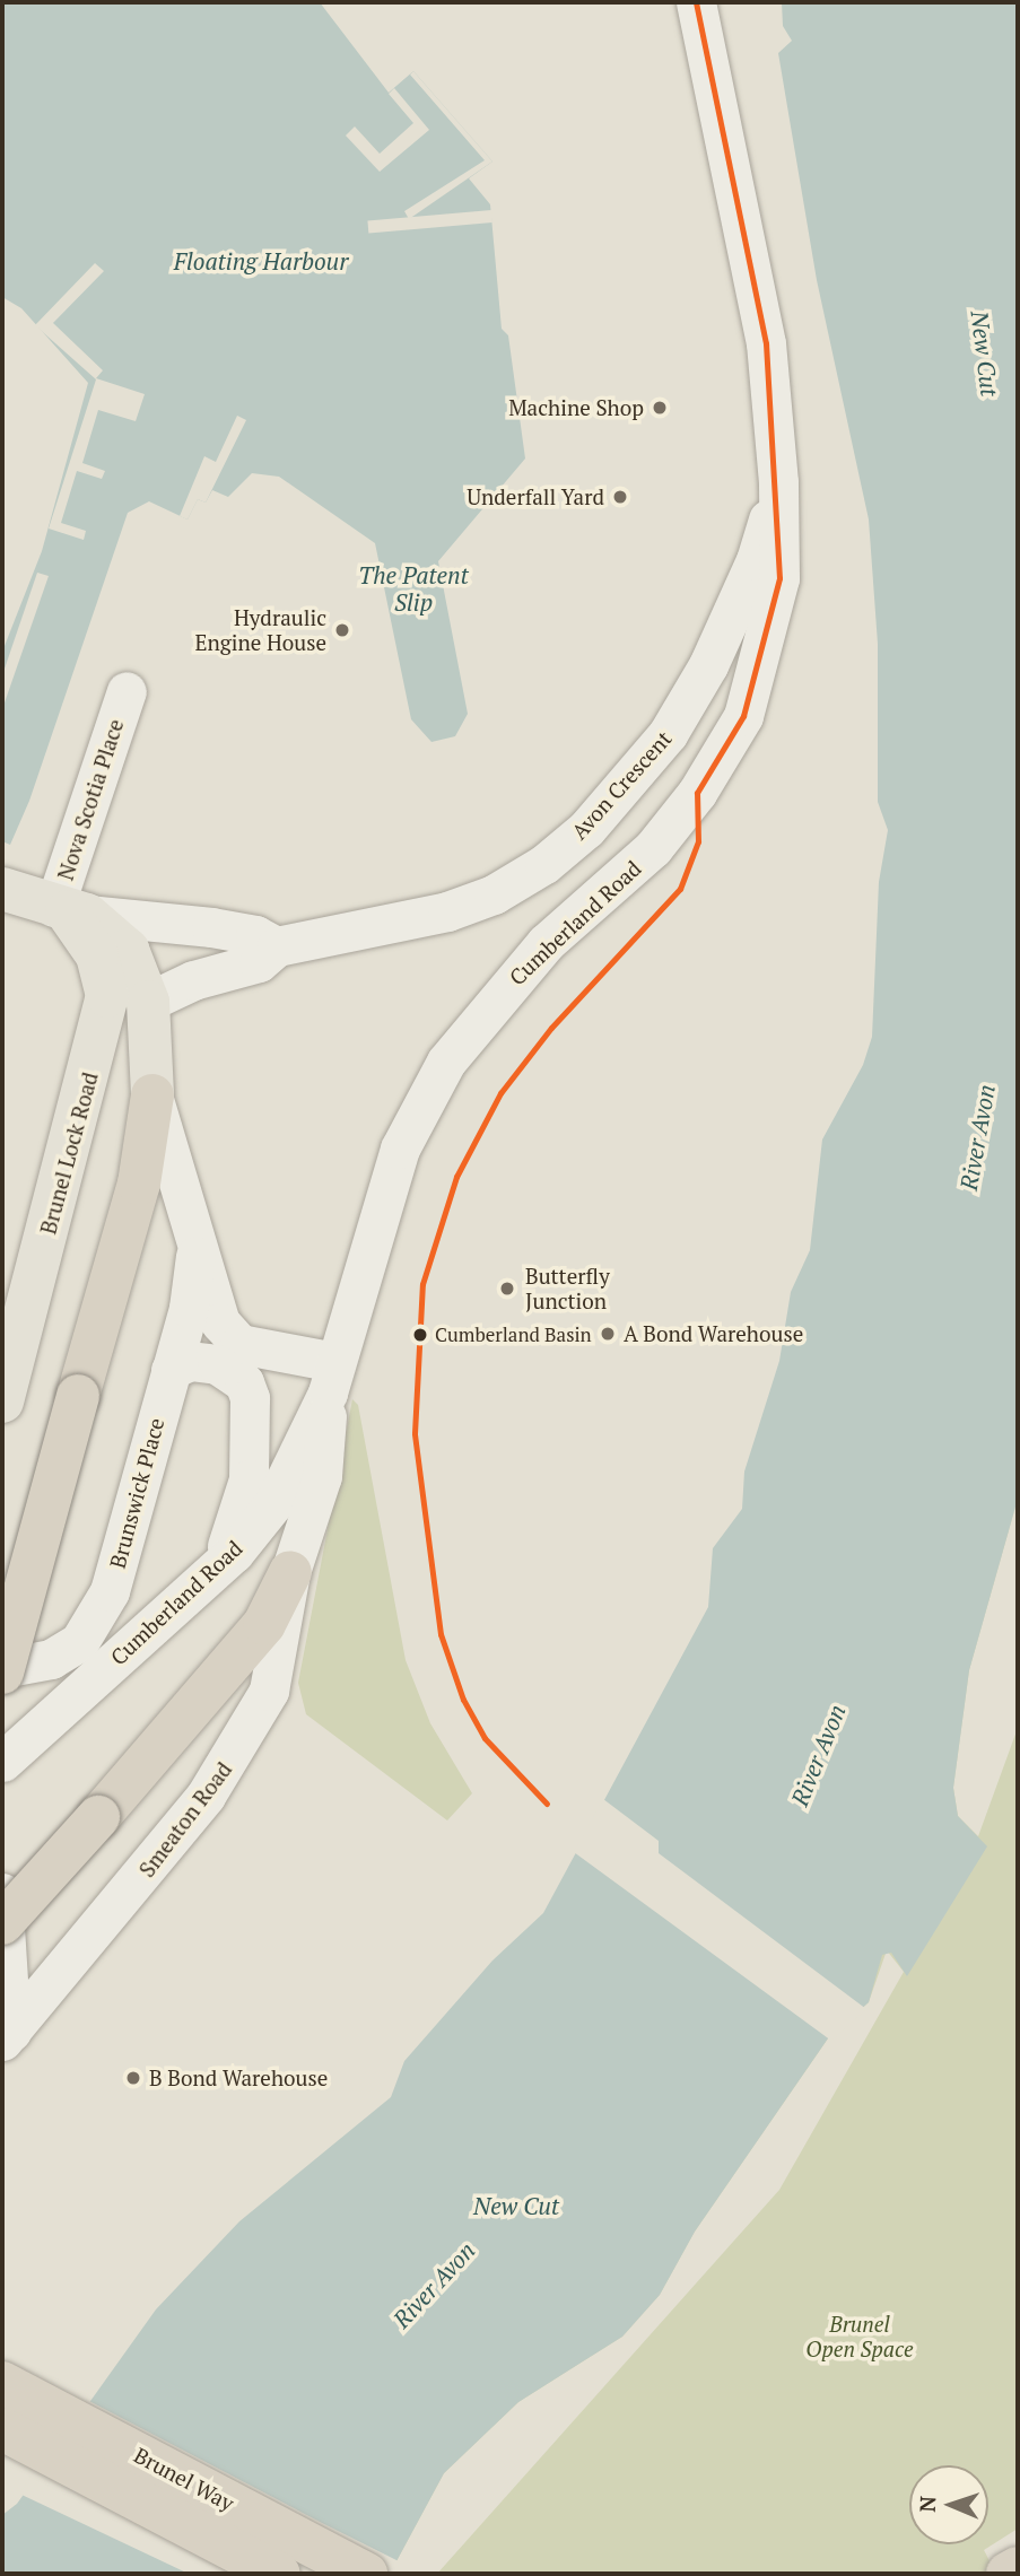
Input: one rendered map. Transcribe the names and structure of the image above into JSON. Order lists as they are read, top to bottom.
{
  "streets": {
    "highway": ["Brunel Way"],
    "main road": ["Brunel Lock Road"],
    "street": [
      "Avon Crescent",
      "Nova Scotia Place",
      "Cumberland Road",
      "Brunswick Place",
      "Smeaton Road"
    ]
  },
  "crossings": [
    ["Avon Crescent", "Cumberland Road"],
    ["Nova Scotia Place", "Brunel Lock Road"],
    ["Cumberland Road", "Smeaton Road"]
  ],
  "water": [
    "Floating Harbour",
    "New Cut",
    "The Patent Slip",
    "River Avon"
  ],
  "parks": ["Brunel Open Space"],
  "places": [
    "Machine Shop",
    "Underfall Yard",
    "Hydraulic Engine House",
    "Butterfly Junction",
    "A Bond Warehouse",
    "Cumberland Basin",
    "B Bond Warehouse"
  ],
  "north": "left"
}
